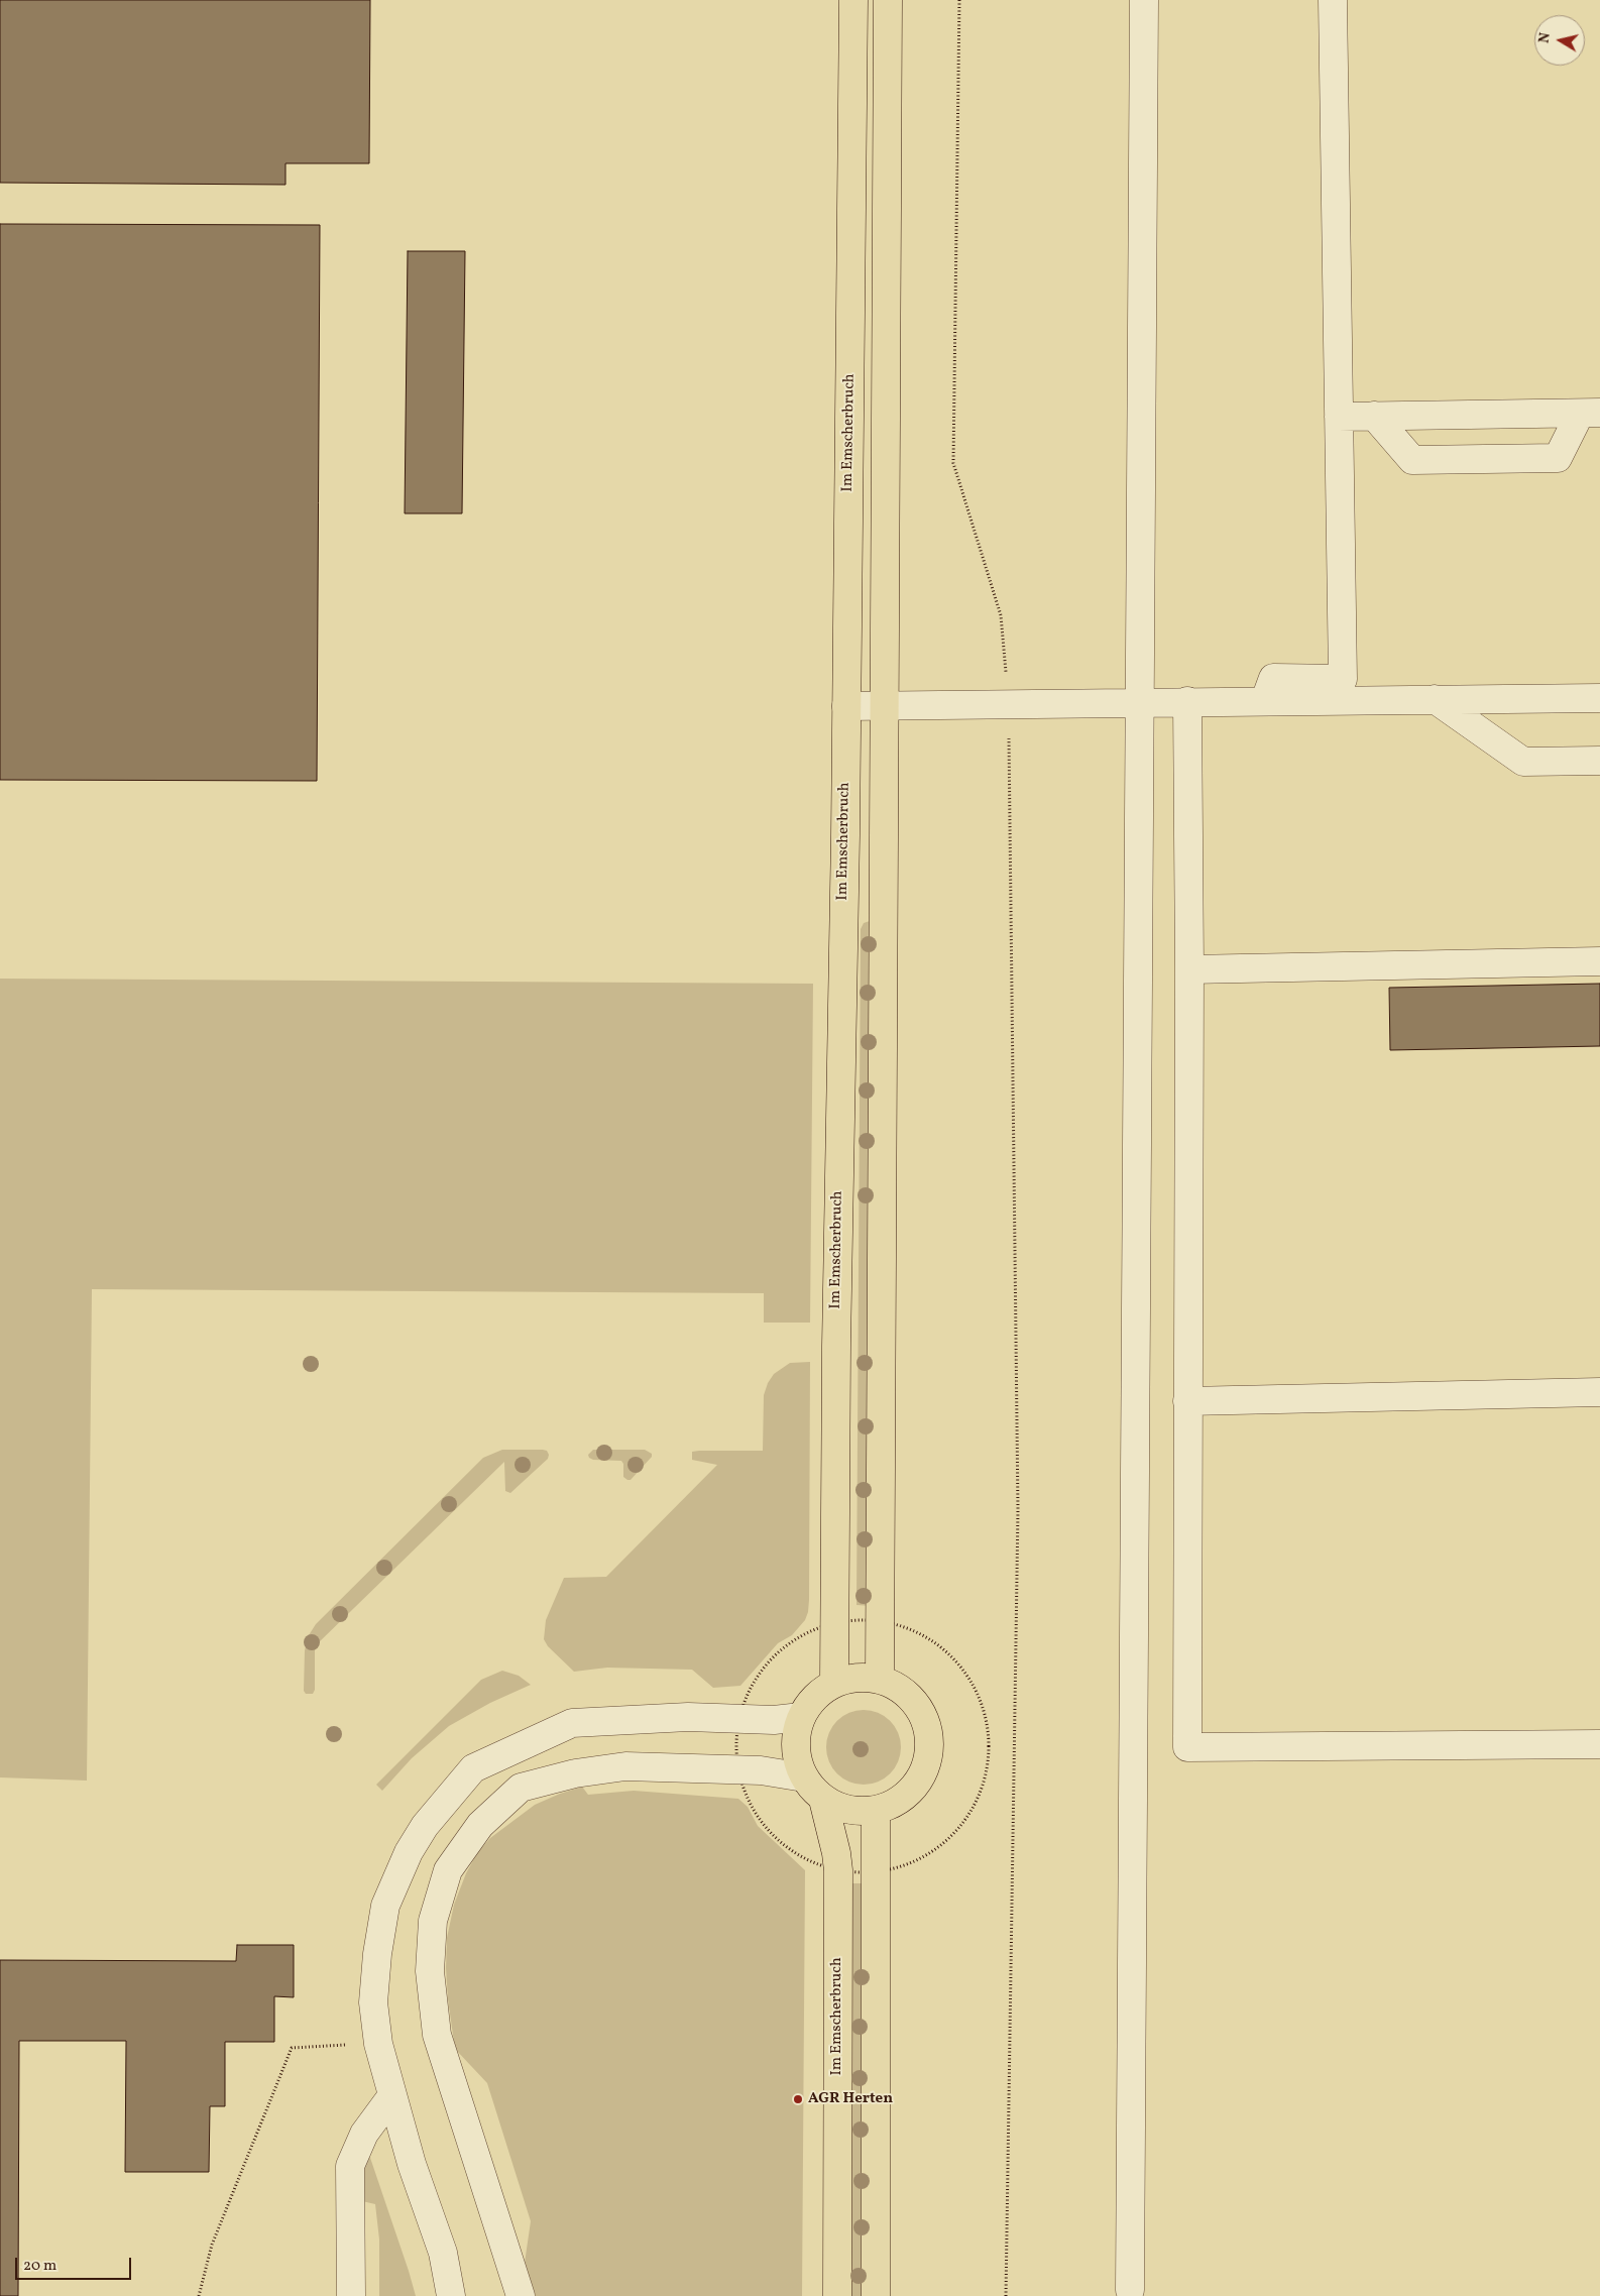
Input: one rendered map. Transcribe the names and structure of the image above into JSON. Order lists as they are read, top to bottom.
{
  "streets": {
    "main road": ["Im Emscherbruch"]
  },
  "places": ["AGR Herten"],
  "scale_bar": "20 m",
  "north": "left"
}
